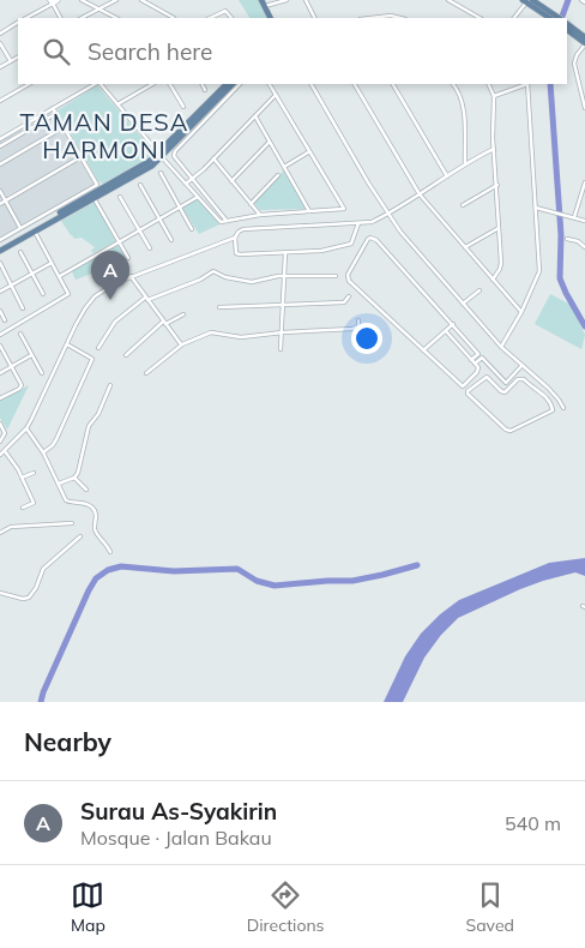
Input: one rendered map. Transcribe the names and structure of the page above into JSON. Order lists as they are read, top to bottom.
{
  "districts": ["TAMAN DESA HARMONI"],
  "page": {
    "search": "Search here",
    "pins": "A",
    "heading": "Nearby",
    "list": [
      {
        "mark": "A",
        "name": "Surau As-Syakirin",
        "note": "Mosque · Jalan Bakau",
        "value": "540 m"
      }
    ],
    "nav": ["Map", "Directions", "Saved"]
  }
}
